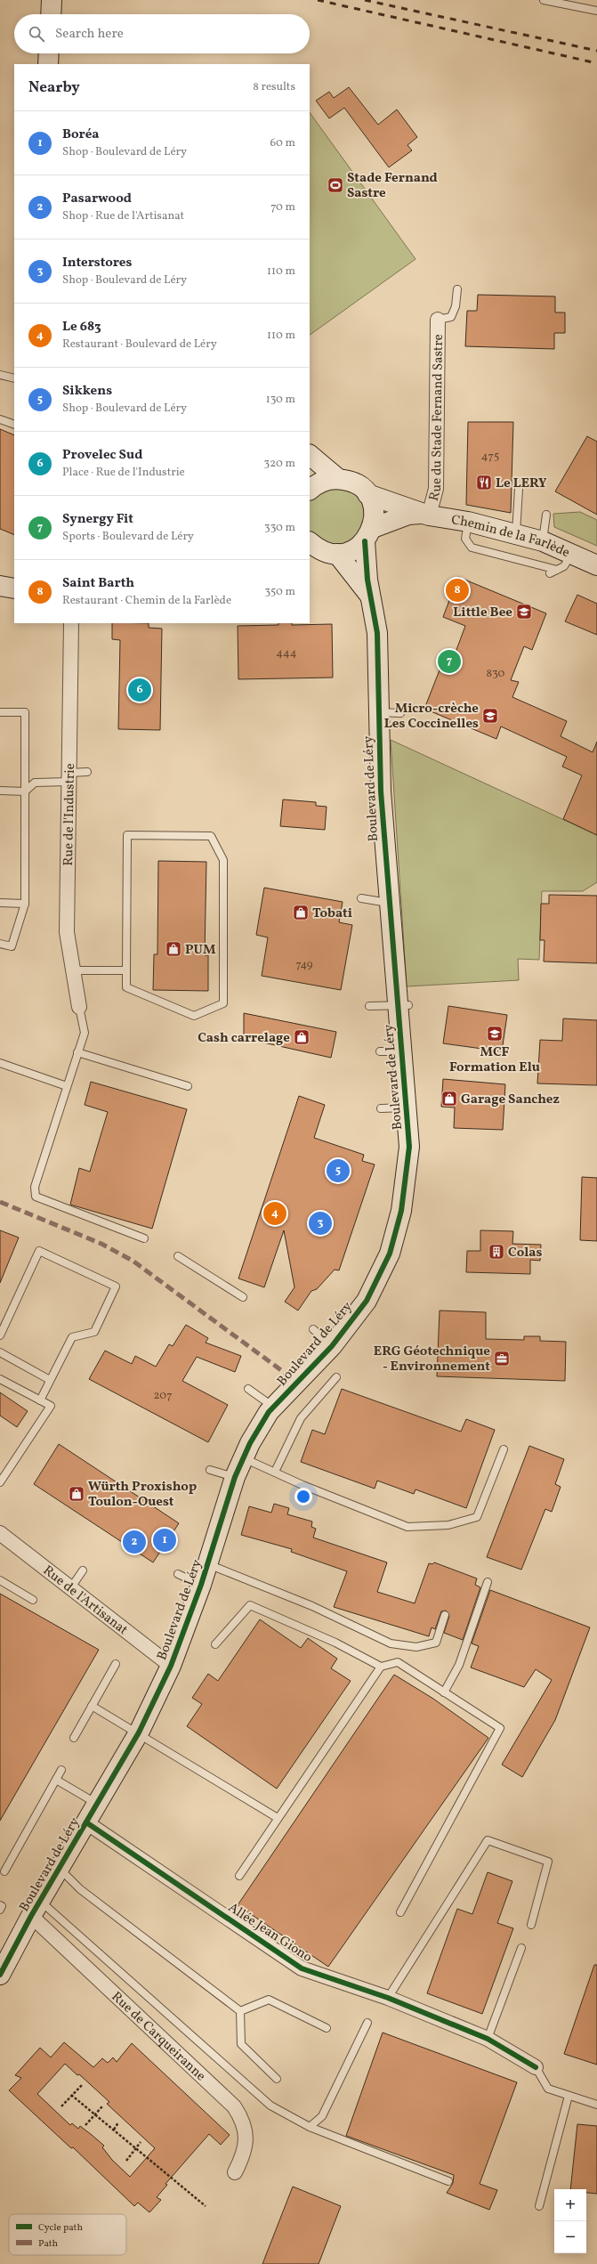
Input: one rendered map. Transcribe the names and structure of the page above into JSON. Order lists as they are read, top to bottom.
{
  "streets": {
    "street": [
      "Rue du Stade Fernand Sastre",
      "Chemin de la Farlède",
      "Boulevard de Léry",
      "Rue de l'Industrie",
      "Rue de l'Artisanat",
      "Allée Jean Giono",
      "Rue de Carqueiranne"
    ]
  },
  "crossings": [
    ["Rue du Stade Fernand Sastre", "Chemin de la Farlède"],
    ["Chemin de la Farlède", "Boulevard de Léry"],
    ["Boulevard de Léry", "Rue de l'Artisanat"],
    ["Boulevard de Léry", "Allée Jean Giono"],
    ["Boulevard de Léry", "Rue de Carqueiranne"]
  ],
  "places": {
    "sports": ["Stade Fernand Sastre"],
    "restaurant": ["Le LERY"],
    "school or university": ["Little Bee", "Micro-crèche Les Coccinelles", "MCF Formation Elu"],
    "shop": [
      "Tobati",
      "PUM",
      "Cash carrelage",
      "Garage Sanchez",
      "Würth Proxishop Toulon-Ouest"
    ],
    "building": ["Colas"],
    "office": ["ERG Géotechnique - Environnement"]
  },
  "house_numbers": [
    "475",
    "444",
    "830",
    "749",
    "207"
  ],
  "legend": ["Cycle path", "Path"],
  "page": {
    "search": "Search here",
    "heading": ["Nearby", "8 results"],
    "list": [
      {
        "mark": "1",
        "name": "Boréa",
        "note": "Shop · Boulevard de Léry",
        "value": "60 m"
      },
      {
        "mark": "2",
        "name": "Pasarwood",
        "note": "Shop · Rue de l'Artisanat",
        "value": "70 m"
      },
      {
        "mark": "3",
        "name": "Interstores",
        "note": "Shop · Boulevard de Léry",
        "value": "110 m"
      },
      {
        "mark": "4",
        "name": "Le 683",
        "note": "Restaurant · Boulevard de Léry",
        "value": "110 m"
      },
      {
        "mark": "5",
        "name": "Sikkens",
        "note": "Shop · Boulevard de Léry",
        "value": "130 m"
      },
      {
        "mark": "6",
        "name": "Provelec Sud",
        "note": "Place · Rue de l'Industrie",
        "value": "320 m"
      },
      {
        "mark": "7",
        "name": "Synergy Fit",
        "note": "Sports · Boulevard de Léry",
        "value": "330 m"
      },
      {
        "mark": "8",
        "name": "Saint Barth",
        "note": "Restaurant · Chemin de la Farlède",
        "value": "350 m"
      }
    ],
    "pins": [
      "8",
      "7",
      "6",
      "5",
      "4",
      "3",
      "1",
      "2"
    ],
    "map_buttons": ["+", "−"]
  }
}
